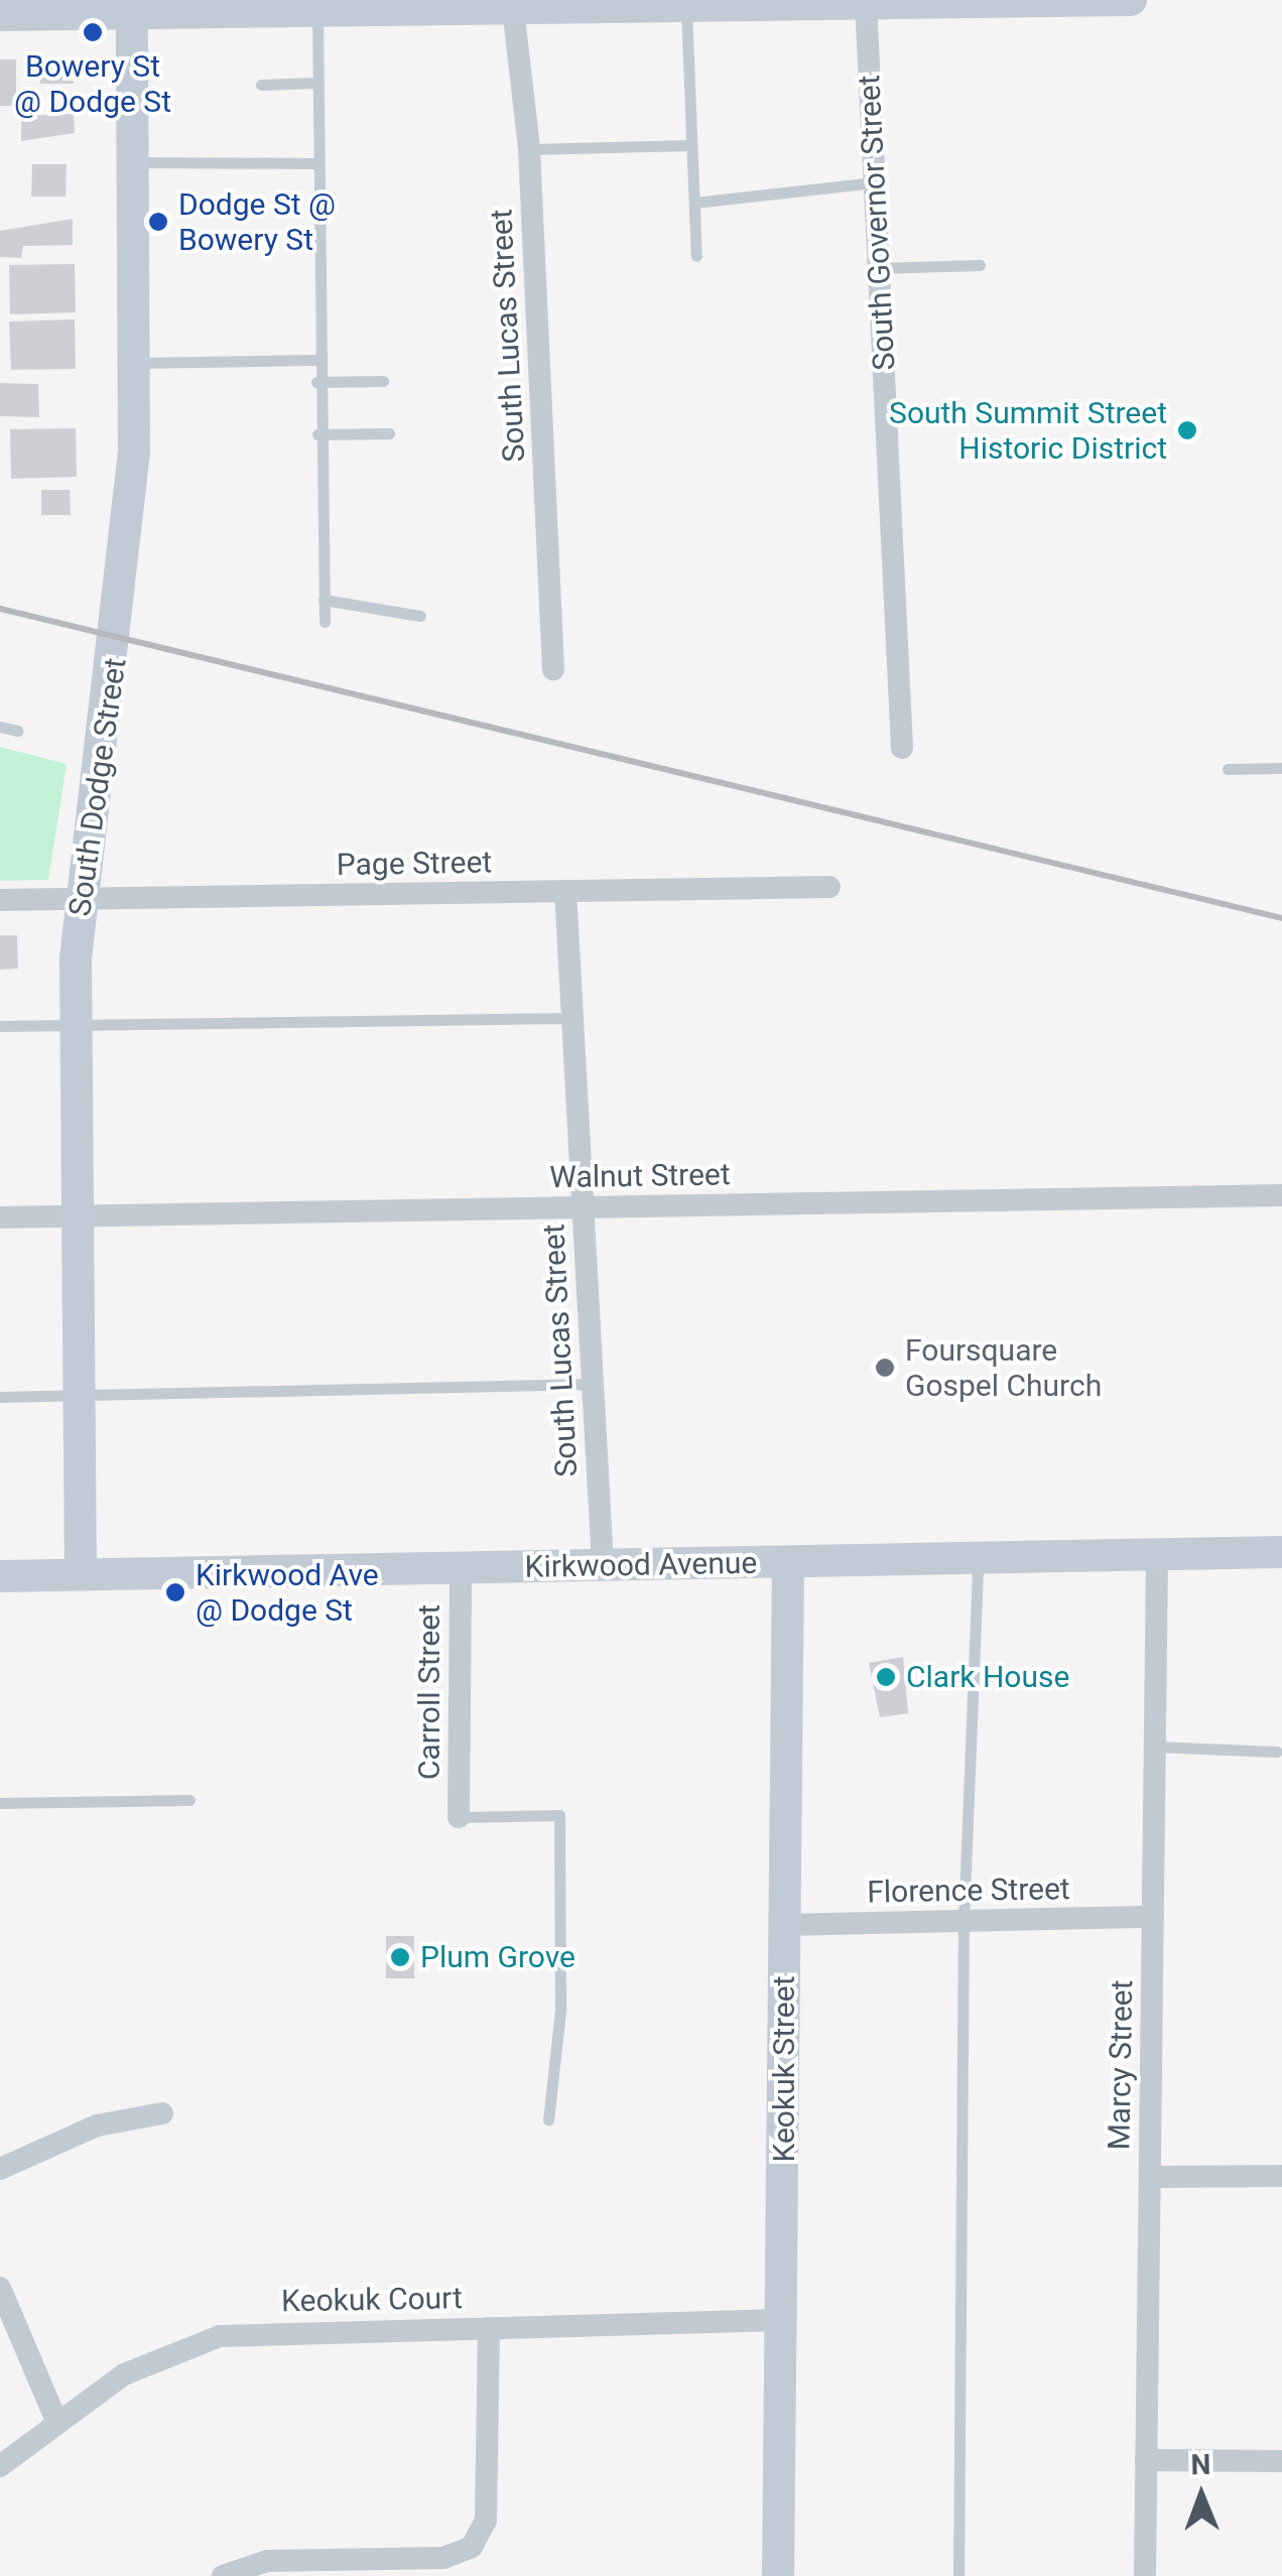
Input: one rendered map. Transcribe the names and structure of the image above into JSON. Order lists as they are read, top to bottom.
{
  "streets": {
    "main road": ["South Dodge Street", "Kirkwood Avenue", "Keokuk Street"],
    "street": [
      "South Governor Street",
      "South Lucas Street",
      "Page Street",
      "Walnut Street",
      "Carroll Street",
      "Florence Street",
      "Marcy Street",
      "Keokuk Court"
    ]
  },
  "crossings": [
    ["South Lucas Street", "Page Street"],
    ["South Lucas Street", "Walnut Street"],
    ["South Lucas Street", "Kirkwood Avenue"],
    ["South Dodge Street", "Page Street"],
    ["South Dodge Street", "Walnut Street"],
    ["South Dodge Street", "Kirkwood Avenue"],
    ["Kirkwood Avenue", "Carroll Street"],
    ["Kirkwood Avenue", "Marcy Street"],
    ["Kirkwood Avenue", "Keokuk Street"],
    ["Florence Street", "Marcy Street"],
    ["Florence Street", "Keokuk Street"],
    ["Keokuk Street", "Keokuk Court"]
  ],
  "places": [
    "Bowery St @ Dodge St",
    "Dodge St @ Bowery St",
    "South Summit Street Historic District",
    "Foursquare Gospel Church",
    "Kirkwood Ave @ Dodge St",
    "Clark House",
    "Plum Grove"
  ],
  "north": "top"
}
